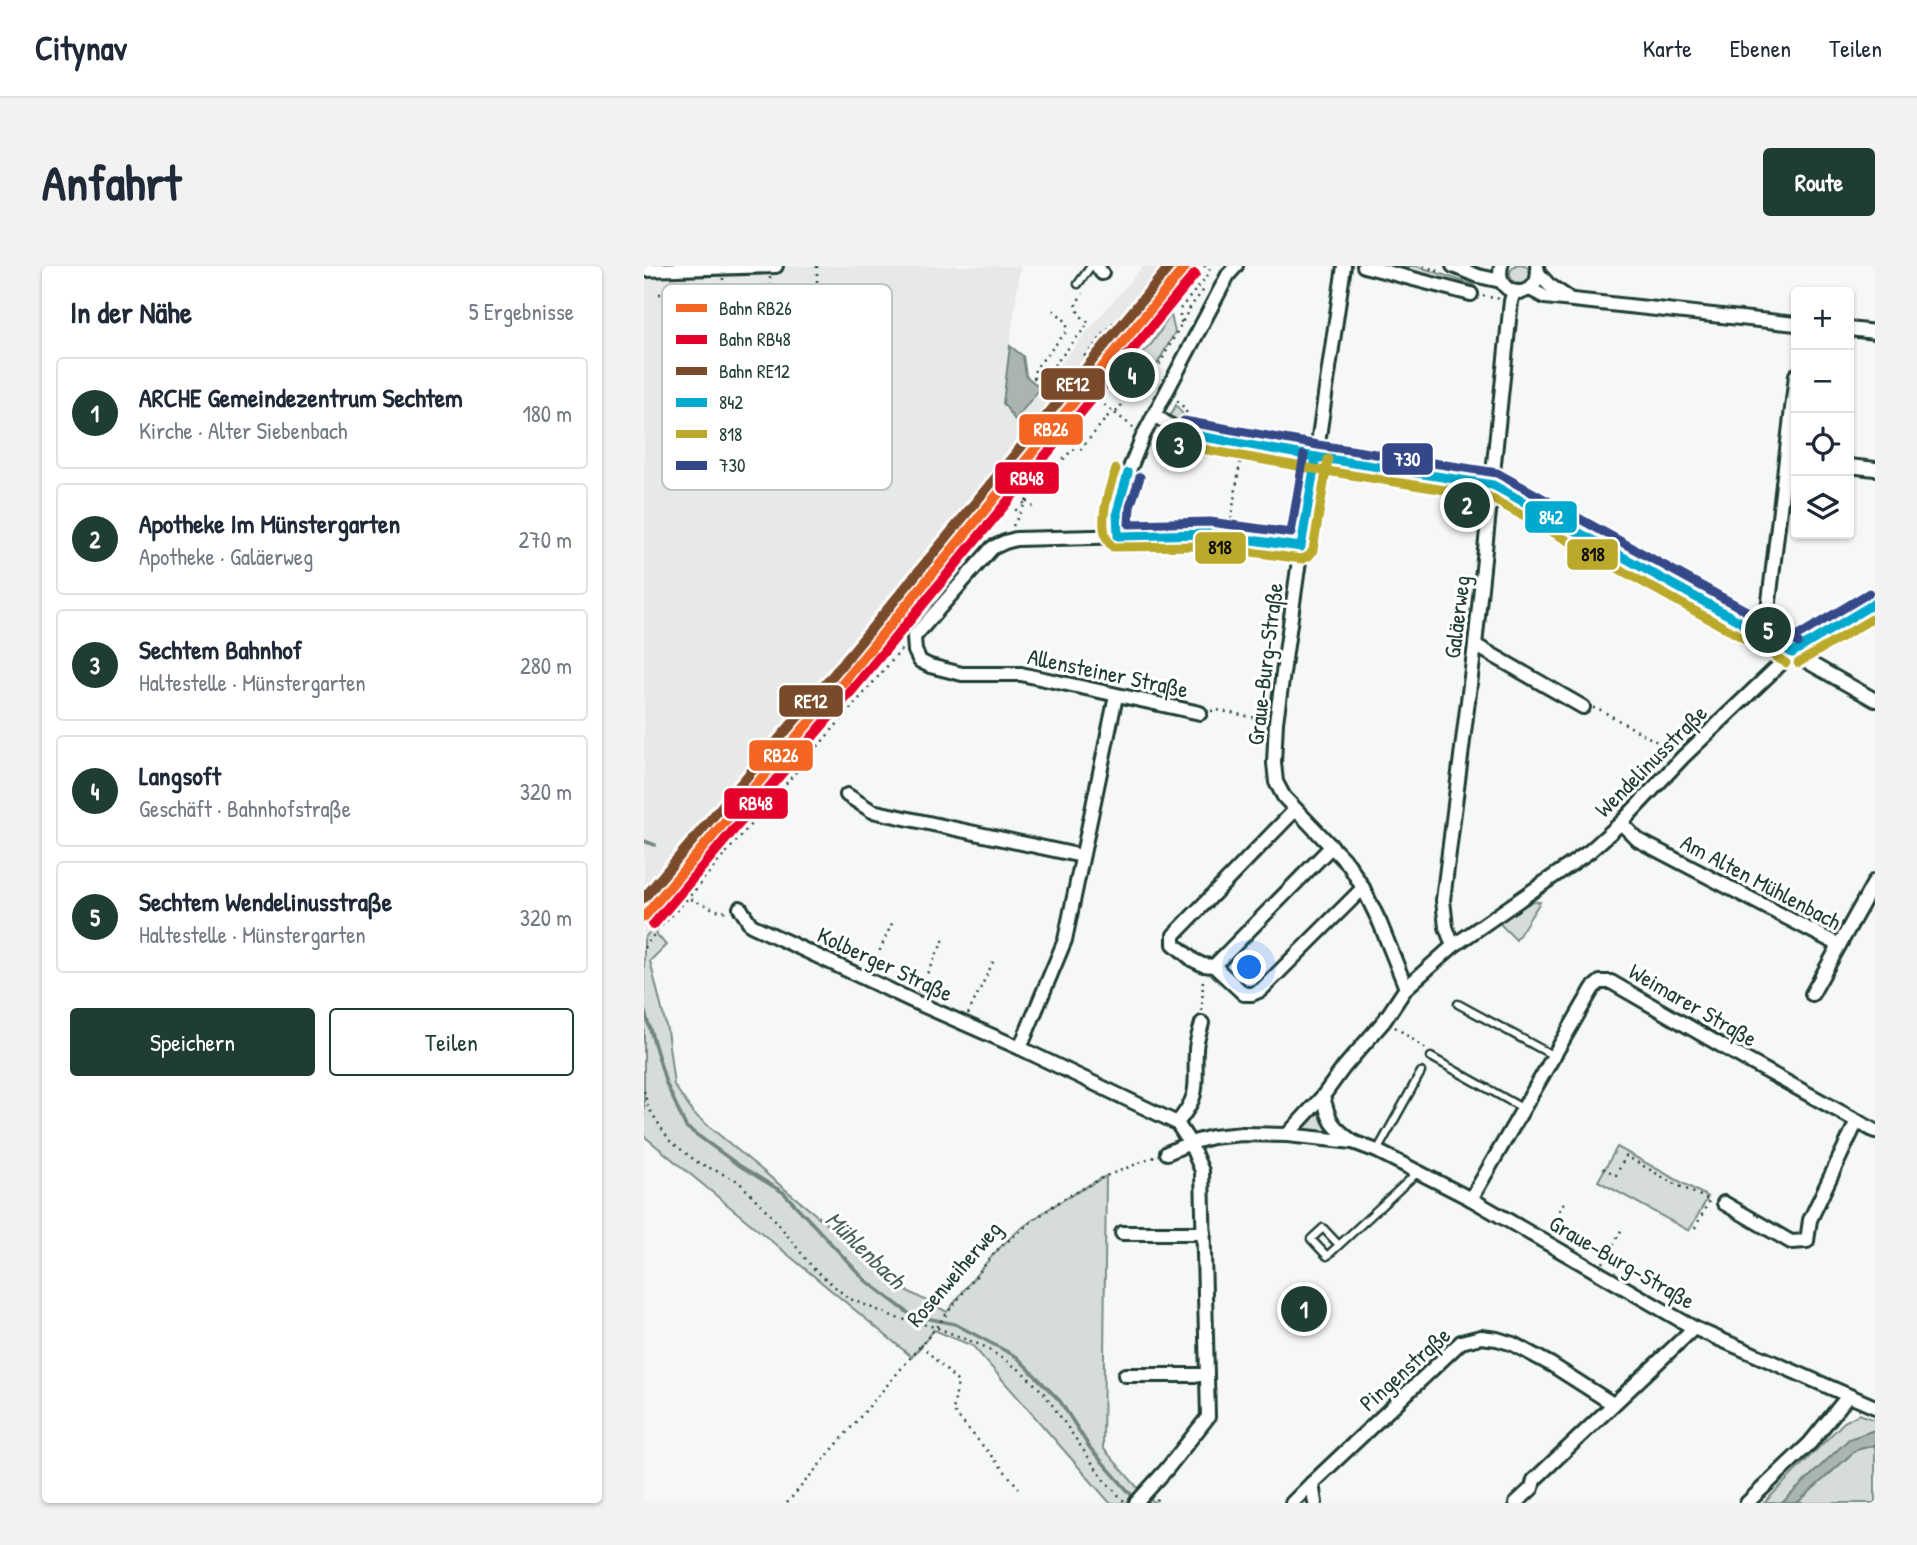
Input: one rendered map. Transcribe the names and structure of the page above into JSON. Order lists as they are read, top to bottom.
{
  "streets": {
    "street": [
      "Galäerweg",
      "Graue-Burg-Straße",
      "Allensteiner Straße",
      "Wendelinusstraße",
      "Am Alten Mühlenbach",
      "Kolberger Straße",
      "Weimarer Straße",
      "Pingenstraße"
    ],
    "path": ["Rosenweiherweg"]
  },
  "crossings": [
    ["Galäerweg", "Wendelinusstraße"],
    ["Graue-Burg-Straße", "Allensteiner Straße"],
    ["Graue-Burg-Straße", "Weimarer Straße"],
    ["Wendelinusstraße", "Am Alten Mühlenbach"]
  ],
  "water": ["Mühlenbach"],
  "lines": [
    "rail line RB26",
    "rail line RE12",
    "rail line RB48",
    "transit line 730",
    "transit line 842",
    "transit line 818"
  ],
  "legend": [
    "Bahn RB26",
    "Bahn RB48",
    "Bahn RE12",
    "842",
    "818",
    "730"
  ],
  "page": {
    "header": "Citynav",
    "nav": ["Karte", "Ebenen", "Teilen"],
    "buttons": [
      "Route",
      ["Speichern", "Teilen"]
    ],
    "title": "Anfahrt",
    "heading": ["In der Nähe", "5 Ergebnisse"],
    "map_buttons": ["+", "−"],
    "pins": [
      "4",
      "3",
      "2",
      "5",
      "1"
    ],
    "list": [
      {
        "mark": "1",
        "name": "ARCHE Gemeindezentrum Sechtem",
        "note": "Kirche · Alter Siebenbach",
        "value": "180 m"
      },
      {
        "mark": "2",
        "name": "Apotheke Im Münstergarten",
        "note": "Apotheke · Galäerweg",
        "value": "270 m"
      },
      {
        "mark": "3",
        "name": "Sechtem Bahnhof",
        "note": "Haltestelle · Münstergarten",
        "value": "280 m"
      },
      {
        "mark": "4",
        "name": "Langsoft",
        "note": "Geschäft · Bahnhofstraße",
        "value": "320 m"
      },
      {
        "mark": "5",
        "name": "Sechtem Wendelinusstraße",
        "note": "Haltestelle · Münstergarten",
        "value": "320 m"
      }
    ]
  }
}
